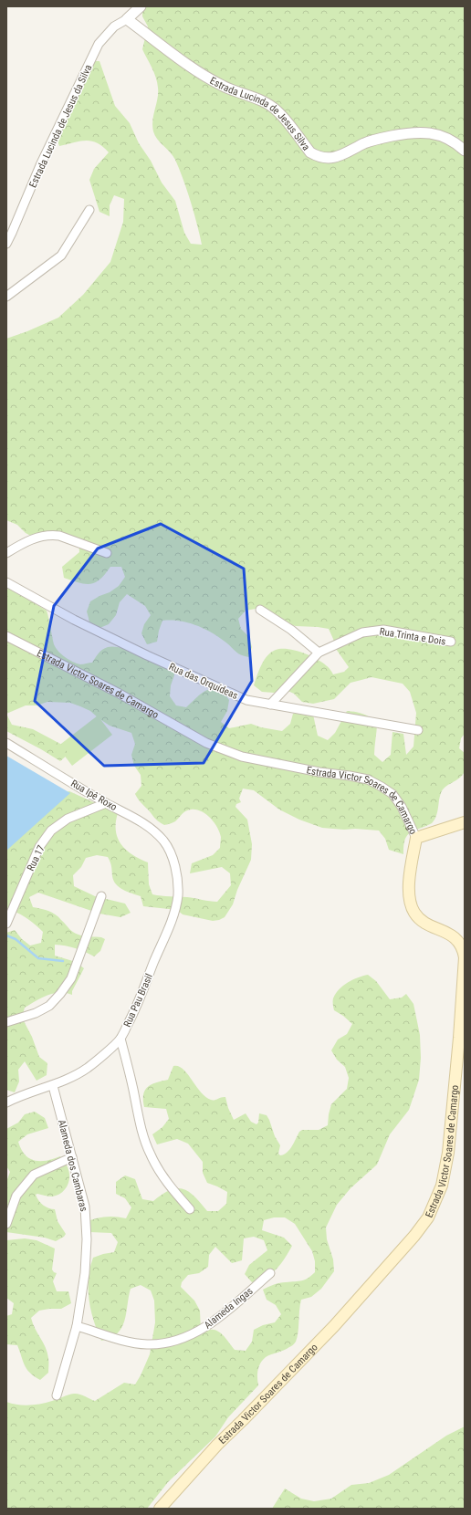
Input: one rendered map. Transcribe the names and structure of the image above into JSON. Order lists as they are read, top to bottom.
{
  "streets": {
    "main road": ["Estrada Victor Soares de Camargo"],
    "street": [
      "Estrada Lucinda de Jesus Silva",
      "Estrada Lucinda de Jesus da Silva",
      "Rua Trinta e Dois",
      "Rua das Orquídeas",
      "Rua Ipê Roxo",
      "Rua 17",
      "Rua Pau Brasil",
      "Alameda dos Cambaras",
      "Alameda Ingas"
    ]
  },
  "crossings": [
    ["Estrada Lucinda de Jesus Silva", "Estrada Lucinda de Jesus da Silva"],
    ["Rua Trinta e Dois", "Rua das Orquídeas"],
    ["Rua Ipê Roxo", "Rua 17"],
    ["Rua Ipê Roxo", "Rua Pau Brasil"],
    ["Rua Pau Brasil", "Alameda dos Cambaras"],
    ["Alameda dos Cambaras", "Alameda Ingas"]
  ]
}
